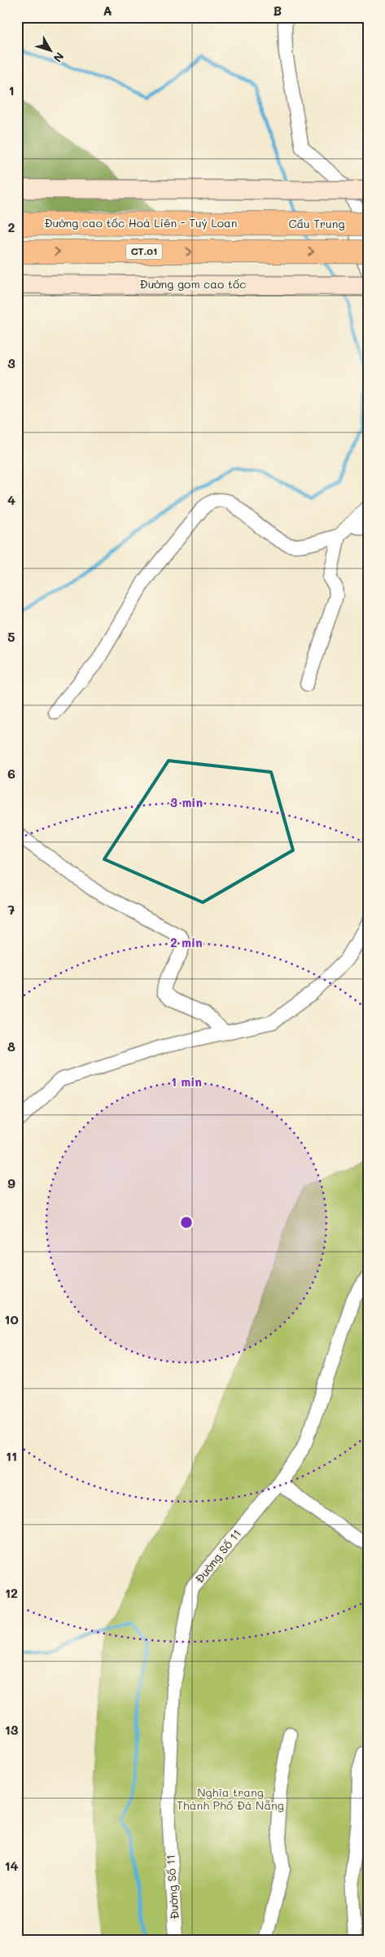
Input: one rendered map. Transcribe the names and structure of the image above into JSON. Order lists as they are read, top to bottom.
{
  "streets": {
    "highway": ["Đường cao tốc Hoà Liên - Tuý Loan", "Cầu Trung", "CT.01"],
    "main road": ["Đường gom cao tốc"],
    "street": ["Đường Số 11"]
  },
  "crossings": [
    ["Đường cao tốc Hoà Liên - Tuý Loan", "Cầu Trung"]
  ],
  "parks": ["Nghĩa trang Thành Phố Đà Nẵng"],
  "north": "bottom right",
  "grid": {
    "columns": ["A", "B"],
    "rows": [
      "1",
      "2",
      "3",
      "4",
      "5",
      "6",
      "7",
      "8",
      "9",
      "10",
      "11",
      "12",
      "13",
      "14"
    ]
  },
  "rings": ["3 min", "2 min", "1 min"]
}
